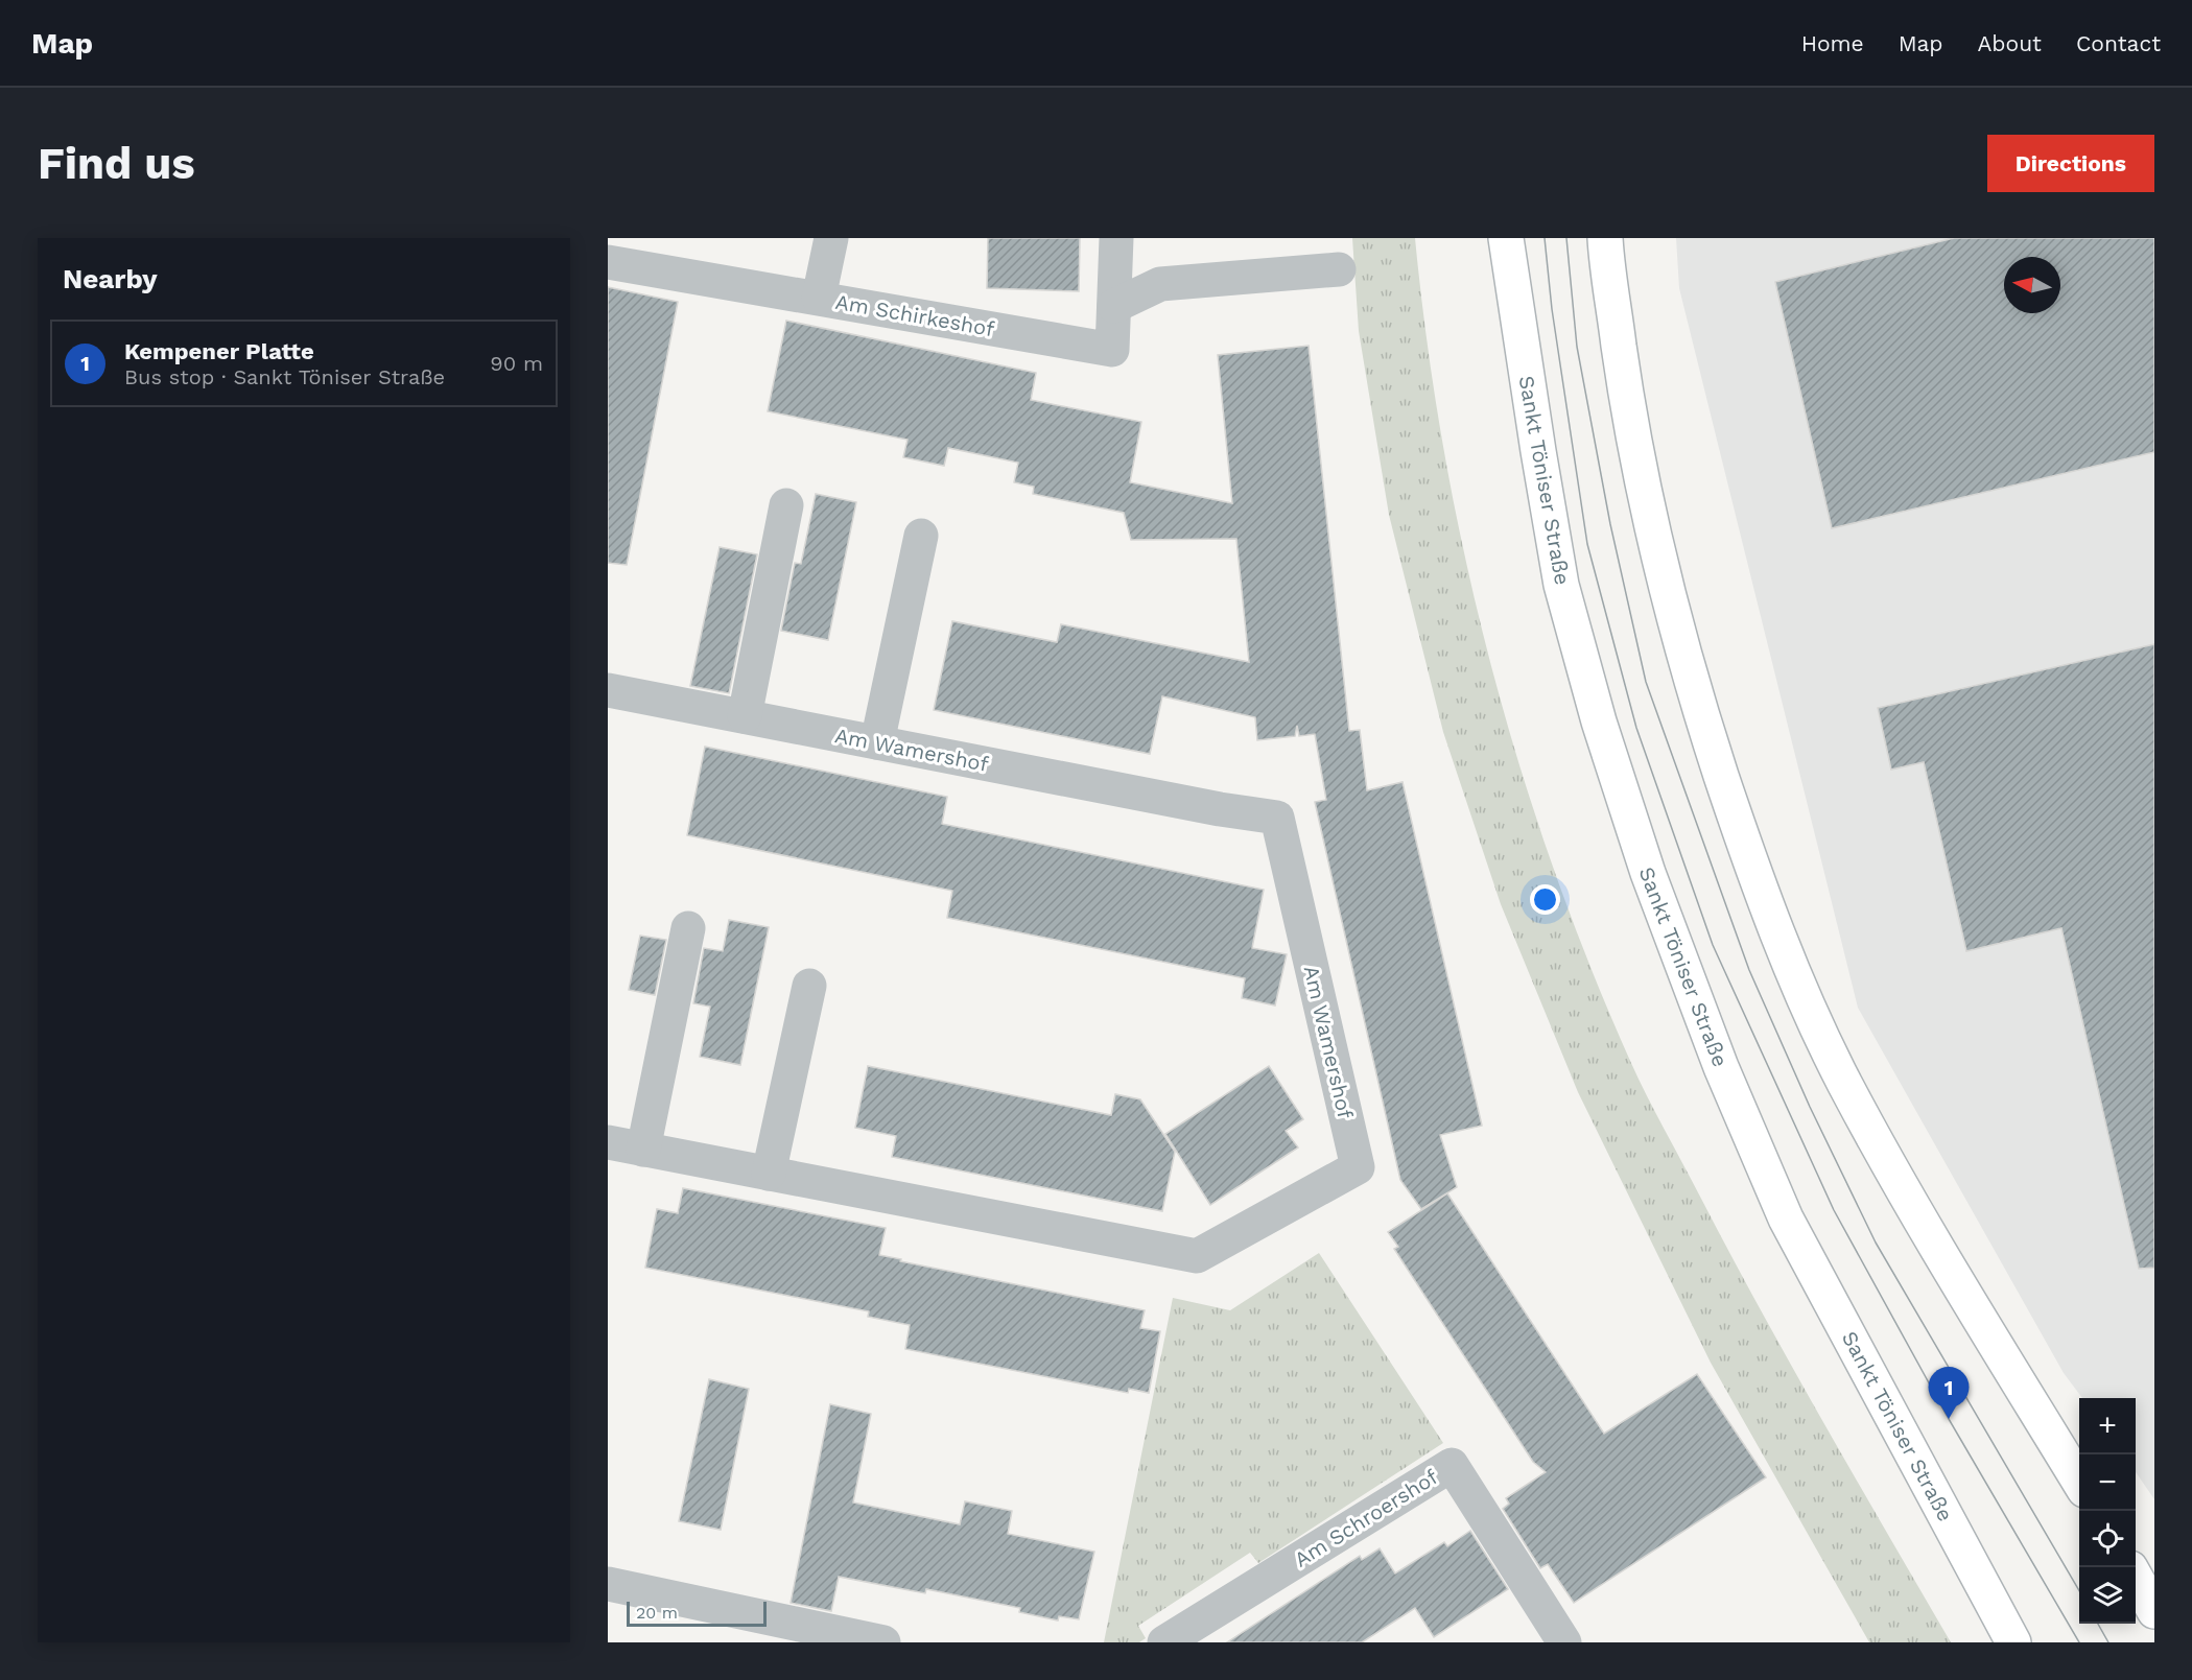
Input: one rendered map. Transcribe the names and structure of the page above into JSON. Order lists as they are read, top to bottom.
{
  "streets": {
    "main road": ["Sankt Töniser Straße"],
    "street": ["Am Schirkeshof", "Am Wamershof", "Am Schroershof"]
  },
  "scale_bar": "20 m",
  "north": "left",
  "page": {
    "header": "Map",
    "nav": [
      "Home",
      "Map",
      "About",
      "Contact"
    ],
    "buttons": "Directions",
    "title": "Find us",
    "heading": "Nearby",
    "list": [
      {
        "mark": "1",
        "name": "Kempener Platte",
        "note": "Bus stop · Sankt Töniser Straße",
        "value": "90 m"
      }
    ],
    "pins": "1",
    "map_buttons": ["+", "−"],
    "scale": "20 m"
  }
}
